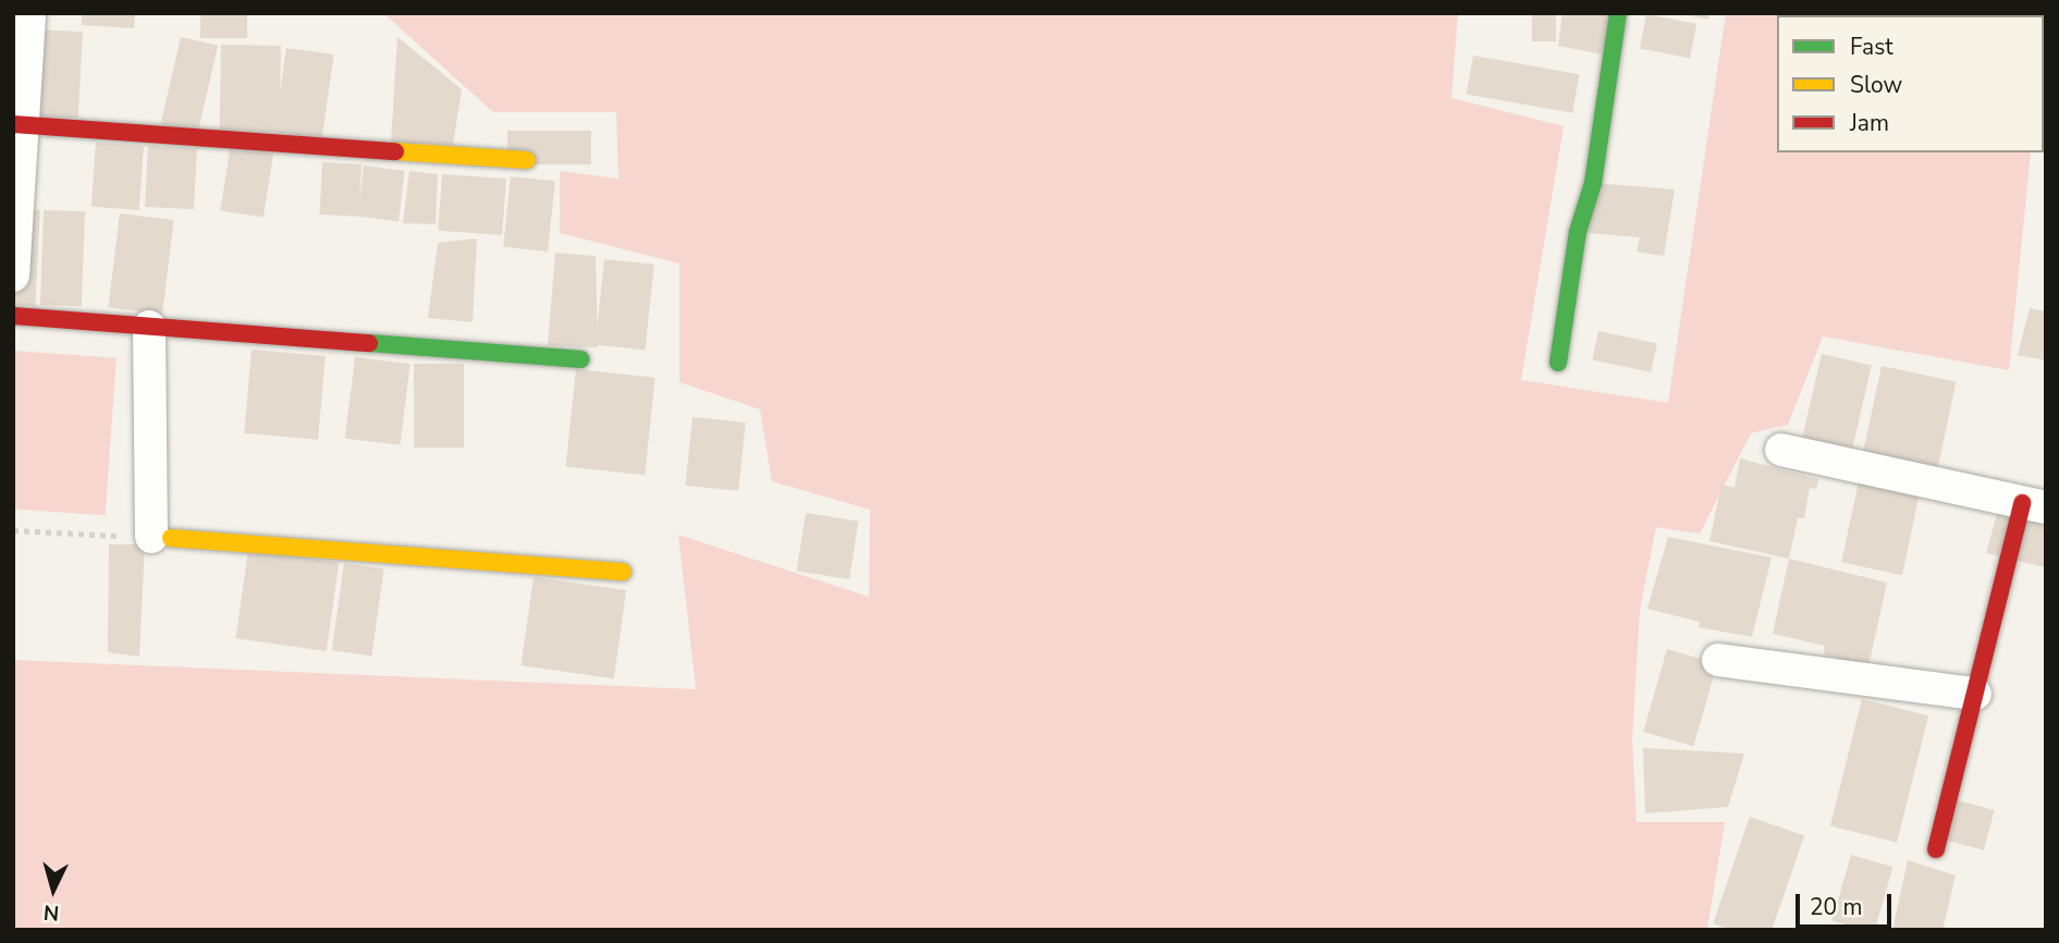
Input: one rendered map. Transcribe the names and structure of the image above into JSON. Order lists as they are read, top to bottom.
{
  "legend": ["Fast", "Slow", "Jam"],
  "scale_bar": "20 m",
  "north": "bottom"
}
